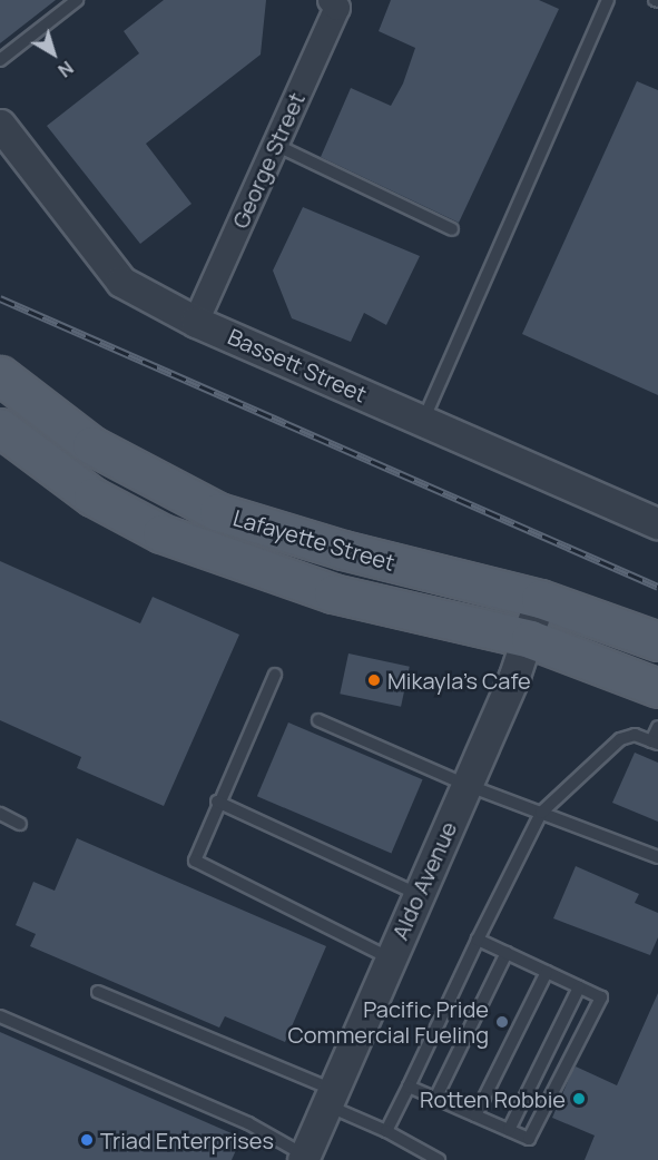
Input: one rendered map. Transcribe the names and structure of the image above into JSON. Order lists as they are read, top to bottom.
{
  "streets": {
    "main road": ["Lafayette Street"],
    "street": ["George Street", "Bassett Street", "Aldo Avenue"]
  },
  "crossings": [
    ["George Street", "Bassett Street"],
    ["Lafayette Street", "Aldo Avenue"]
  ],
  "places": [
    "Mikayla's Cafe",
    "Pacific Pride Commercial Fueling",
    "Rotten Robbie",
    "Triad Enterprises"
  ],
  "north": "bottom right"
}
